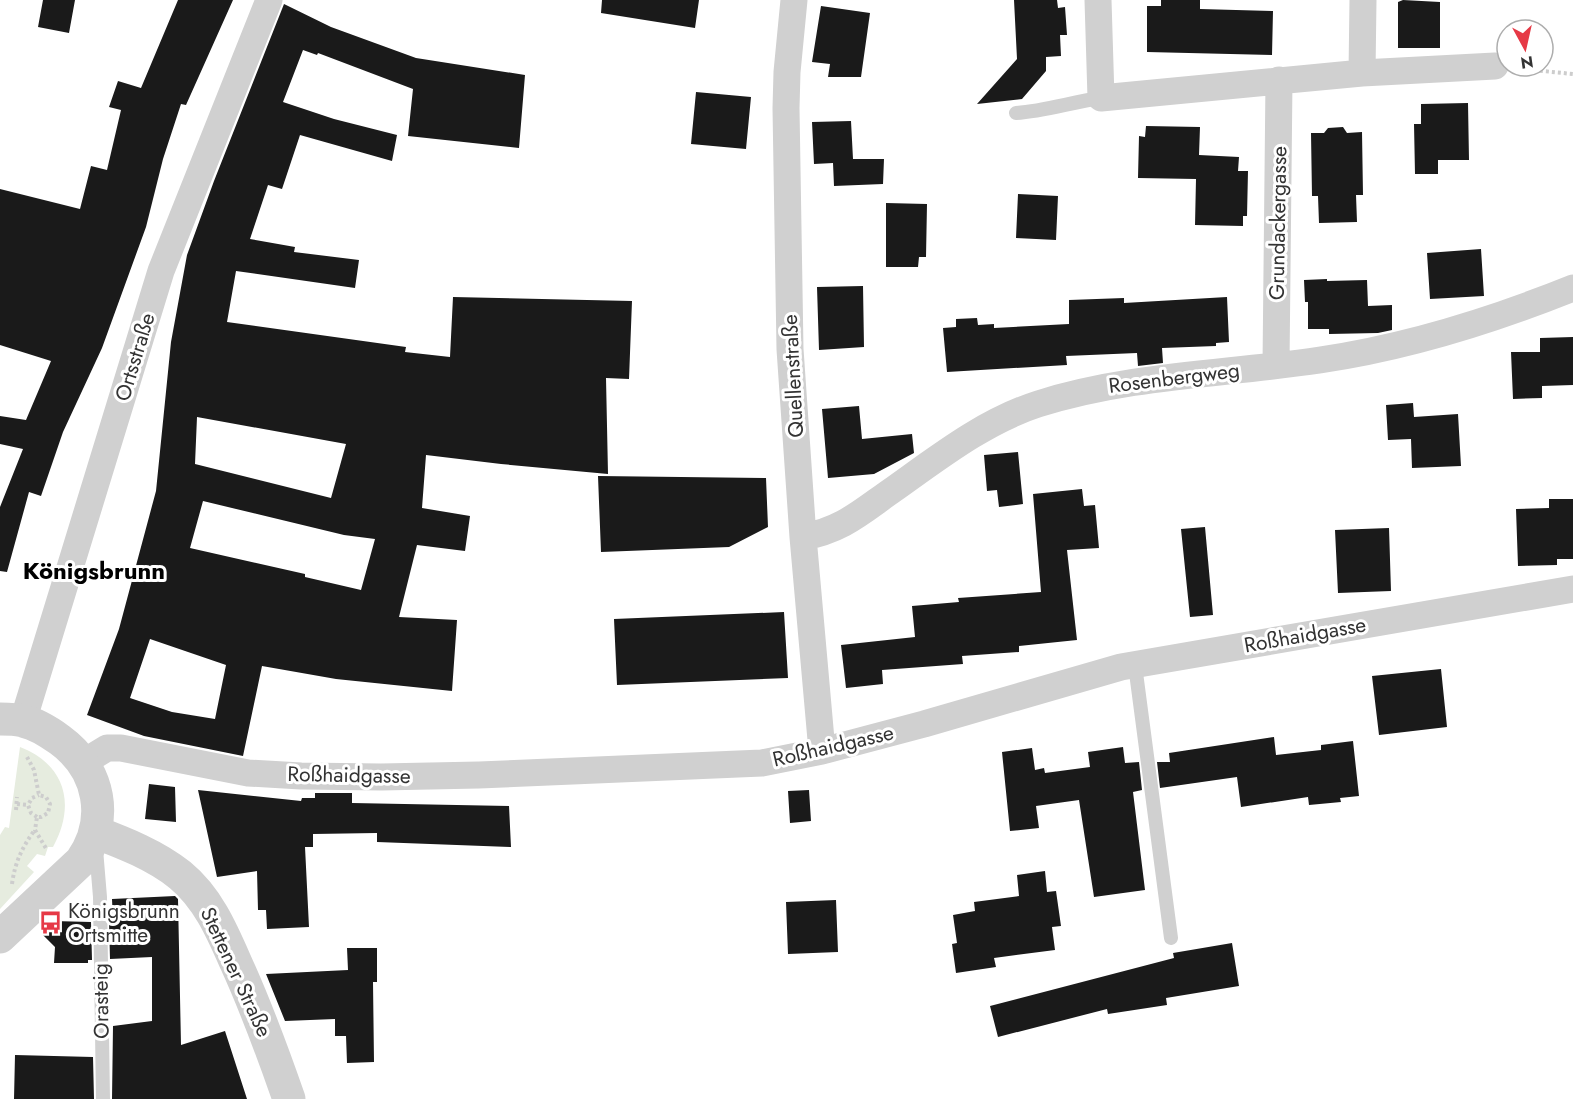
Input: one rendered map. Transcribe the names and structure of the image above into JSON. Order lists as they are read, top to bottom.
{
  "streets": {
    "street": [
      "Grundackergasse",
      "Ortsstraße",
      "Quellenstraße",
      "Rosenbergweg",
      "Roßhaidgasse",
      "Stettener Straße"
    ],
    "lane": ["Orasteig"]
  },
  "crossings": [
    ["Grundackergasse", "Rosenbergweg"],
    ["Quellenstraße", "Rosenbergweg"],
    ["Quellenstraße", "Roßhaidgasse"],
    ["Stettener Straße", "Orasteig"]
  ],
  "districts": ["Königsbrunn"],
  "places": {
    "bus stop": ["Königsbrunn Ortsmitte"]
  },
  "north": "bottom"
}
